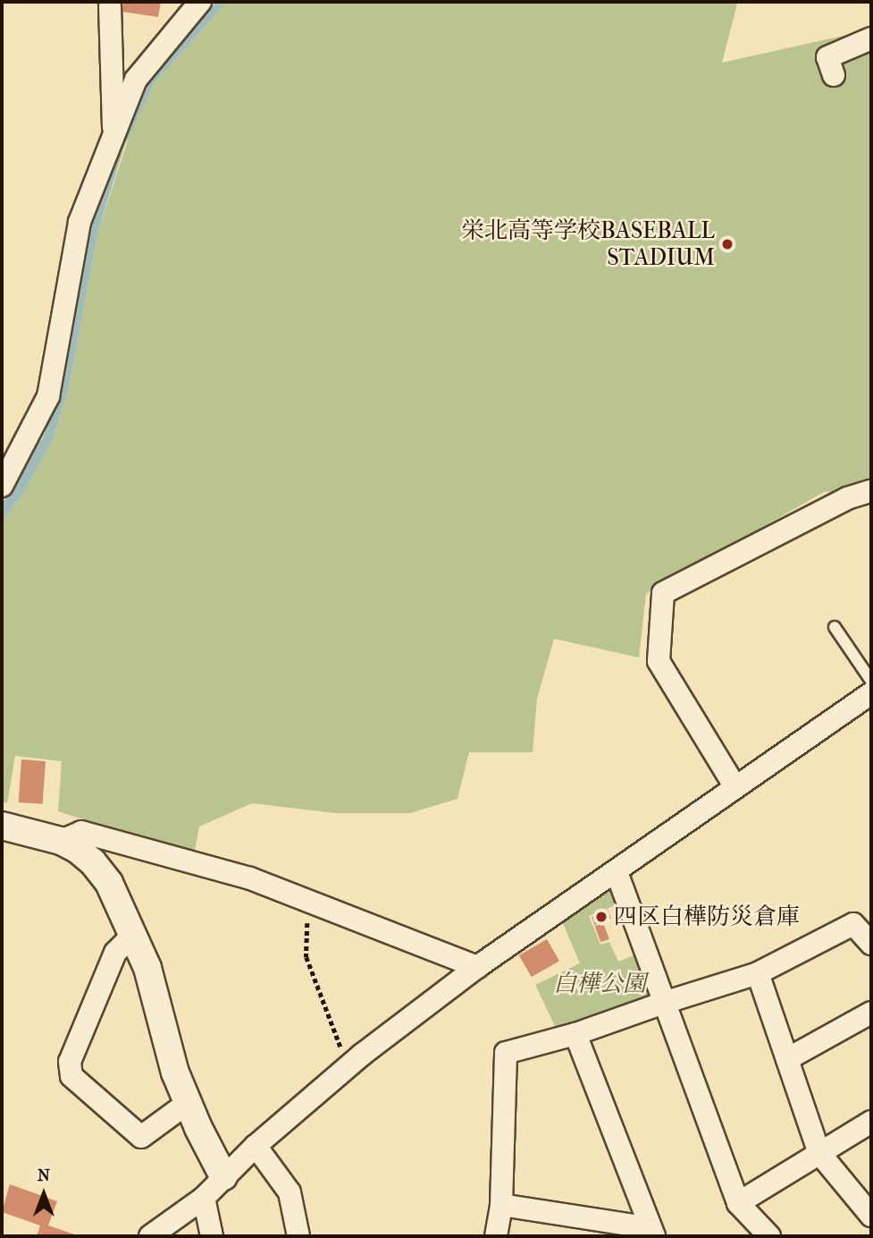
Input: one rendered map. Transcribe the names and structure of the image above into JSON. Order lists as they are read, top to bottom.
{
  "parks": ["白樺公園"],
  "places": ["栄北高等学校BASEBALL STADIUM", "四区白樺防災倉庫"],
  "north": "top"
}
